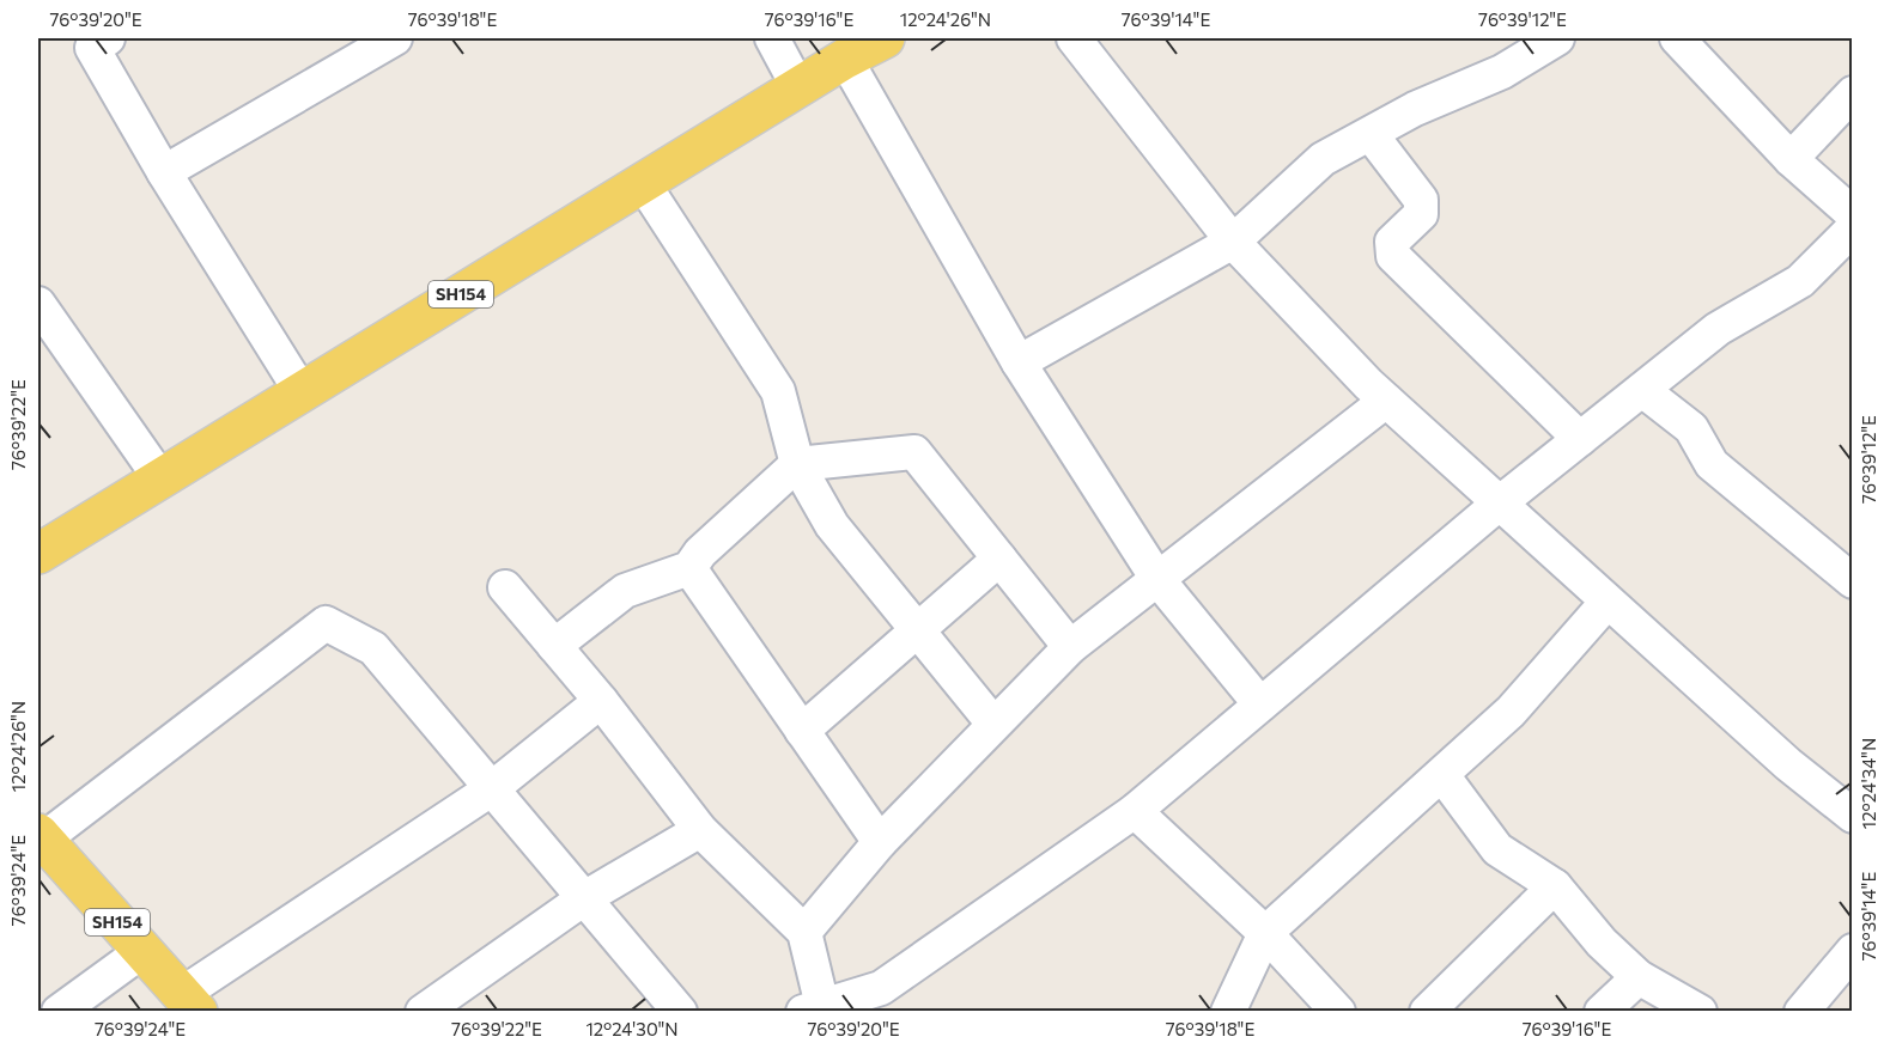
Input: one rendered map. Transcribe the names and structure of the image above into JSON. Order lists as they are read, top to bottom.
{
  "streets": {
    "main road": ["SH154"]
  },
  "coordinates": [
    "76°39'20\"E",
    "76°39'18\"E",
    "76°39'16\"E",
    "12°24'26\"N",
    "76°39'14\"E",
    "76°39'12\"E",
    "76°39'22\"E",
    "12°24'34\"N",
    "76°39'24\"E",
    "12°24'30\"N"
  ]
}
